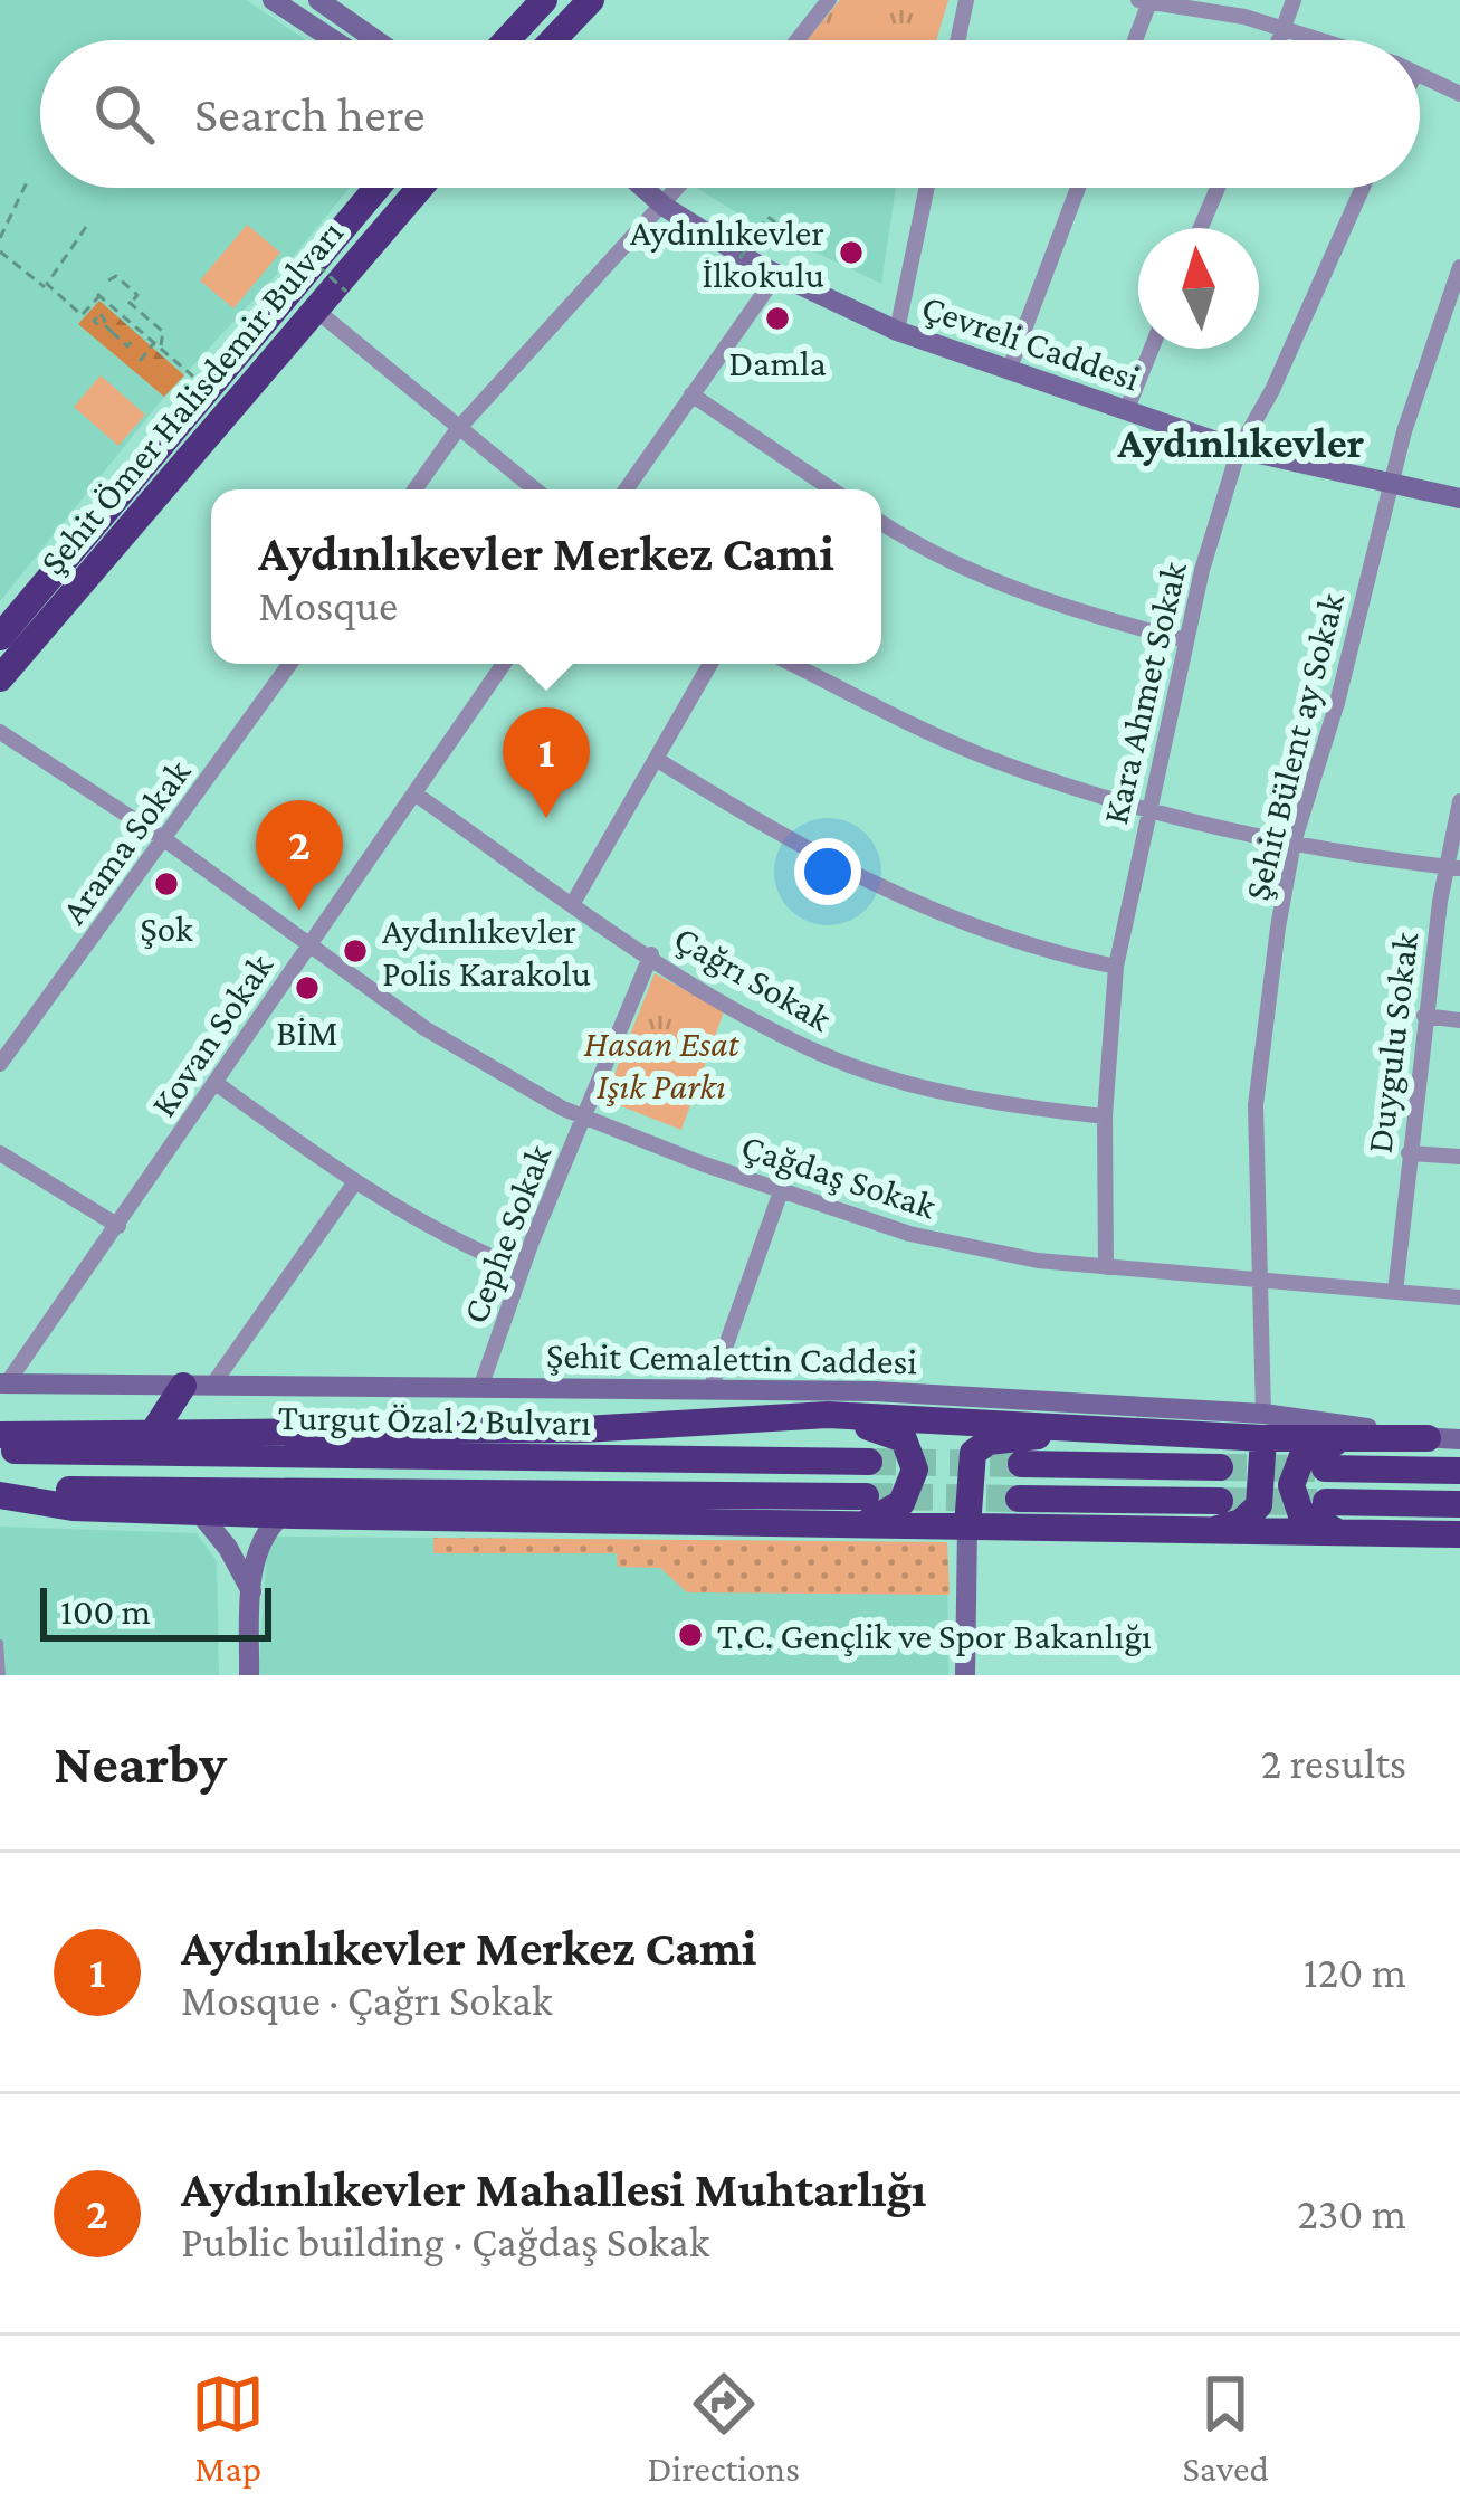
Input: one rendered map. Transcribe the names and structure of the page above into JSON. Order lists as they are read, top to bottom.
{
  "streets": {
    "highway": ["Şehit Ömer Halisdemir Bulvarı", "Turgut Özal 2 Bulvarı"],
    "street": [
      "Çevreli Caddesi",
      "Kara Ahmet Sokak",
      "Şehit Bülent ay Sokak",
      "Arama Sokak",
      "Çağrı Sokak",
      "Kovan Sokak",
      "Duygulu Sokak",
      "Çağdaş Sokak",
      "Cephe Sokak",
      "Şehit Cemalettin Caddesi"
    ]
  },
  "crossings": [
    ["Çevreli Caddesi", "Kara Ahmet Sokak"],
    ["Çevreli Caddesi", "Şehit Bülent ay Sokak"],
    ["Kara Ahmet Sokak", "Çağrı Sokak"],
    ["Kara Ahmet Sokak", "Çağdaş Sokak"],
    ["Şehit Bülent ay Sokak", "Çağdaş Sokak"],
    ["Şehit Bülent ay Sokak", "Turgut Özal 2 Bulvarı"],
    ["Arama Sokak", "Çağdaş Sokak"],
    ["Çağrı Sokak", "Kovan Sokak"],
    ["Çağrı Sokak", "Cephe Sokak"],
    ["Kovan Sokak", "Çağdaş Sokak"],
    ["Kovan Sokak", "Şehit Cemalettin Caddesi"],
    ["Duygulu Sokak", "Çağdaş Sokak"],
    ["Çağdaş Sokak", "Cephe Sokak"],
    ["Cephe Sokak", "Şehit Cemalettin Caddesi"],
    ["Şehit Cemalettin Caddesi", "Turgut Özal 2 Bulvarı"]
  ],
  "districts": ["Aydınlıkevler"],
  "parks": ["Hasan Esat Işık Parkı"],
  "places": [
    "Aydınlıkevler İlkokulu",
    "Damla",
    "Şok",
    "Aydınlıkevler Polis Karakolu",
    "BİM",
    "T.C. Gençlik ve Spor Bakanlığı"
  ],
  "scale_bar": "100 m",
  "north": "top",
  "page": {
    "search": "Search here",
    "popup": ["Aydınlıkevler Merkez Cami", "Mosque"],
    "pins": ["1", "2"],
    "scale": "100 m",
    "heading": ["Nearby", "2 results"],
    "list": [
      {
        "mark": "1",
        "name": "Aydınlıkevler Merkez Cami",
        "note": "Mosque · Çağrı Sokak",
        "value": "120 m"
      },
      {
        "mark": "2",
        "name": "Aydınlıkevler Mahallesi Muhtarlığı",
        "note": "Public building · Çağdaş Sokak",
        "value": "230 m"
      }
    ],
    "nav": ["Map", "Directions", "Saved"]
  }
}
